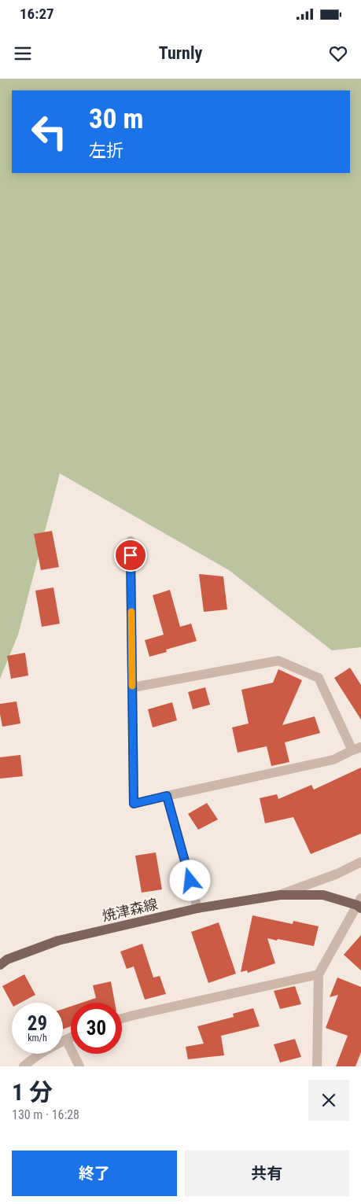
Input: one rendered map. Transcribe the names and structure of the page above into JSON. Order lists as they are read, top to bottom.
{
  "streets": {
    "main road": ["焼津森線"]
  },
  "page": {
    "status": "16:27",
    "header": "Turnly",
    "turn": ["30 m", "左折"],
    "speed": "29 km/h",
    "limit": "30",
    "heading": ["1 分", "130 m · 16:28"],
    "buttons": ["終了", "共有"]
  }
}
